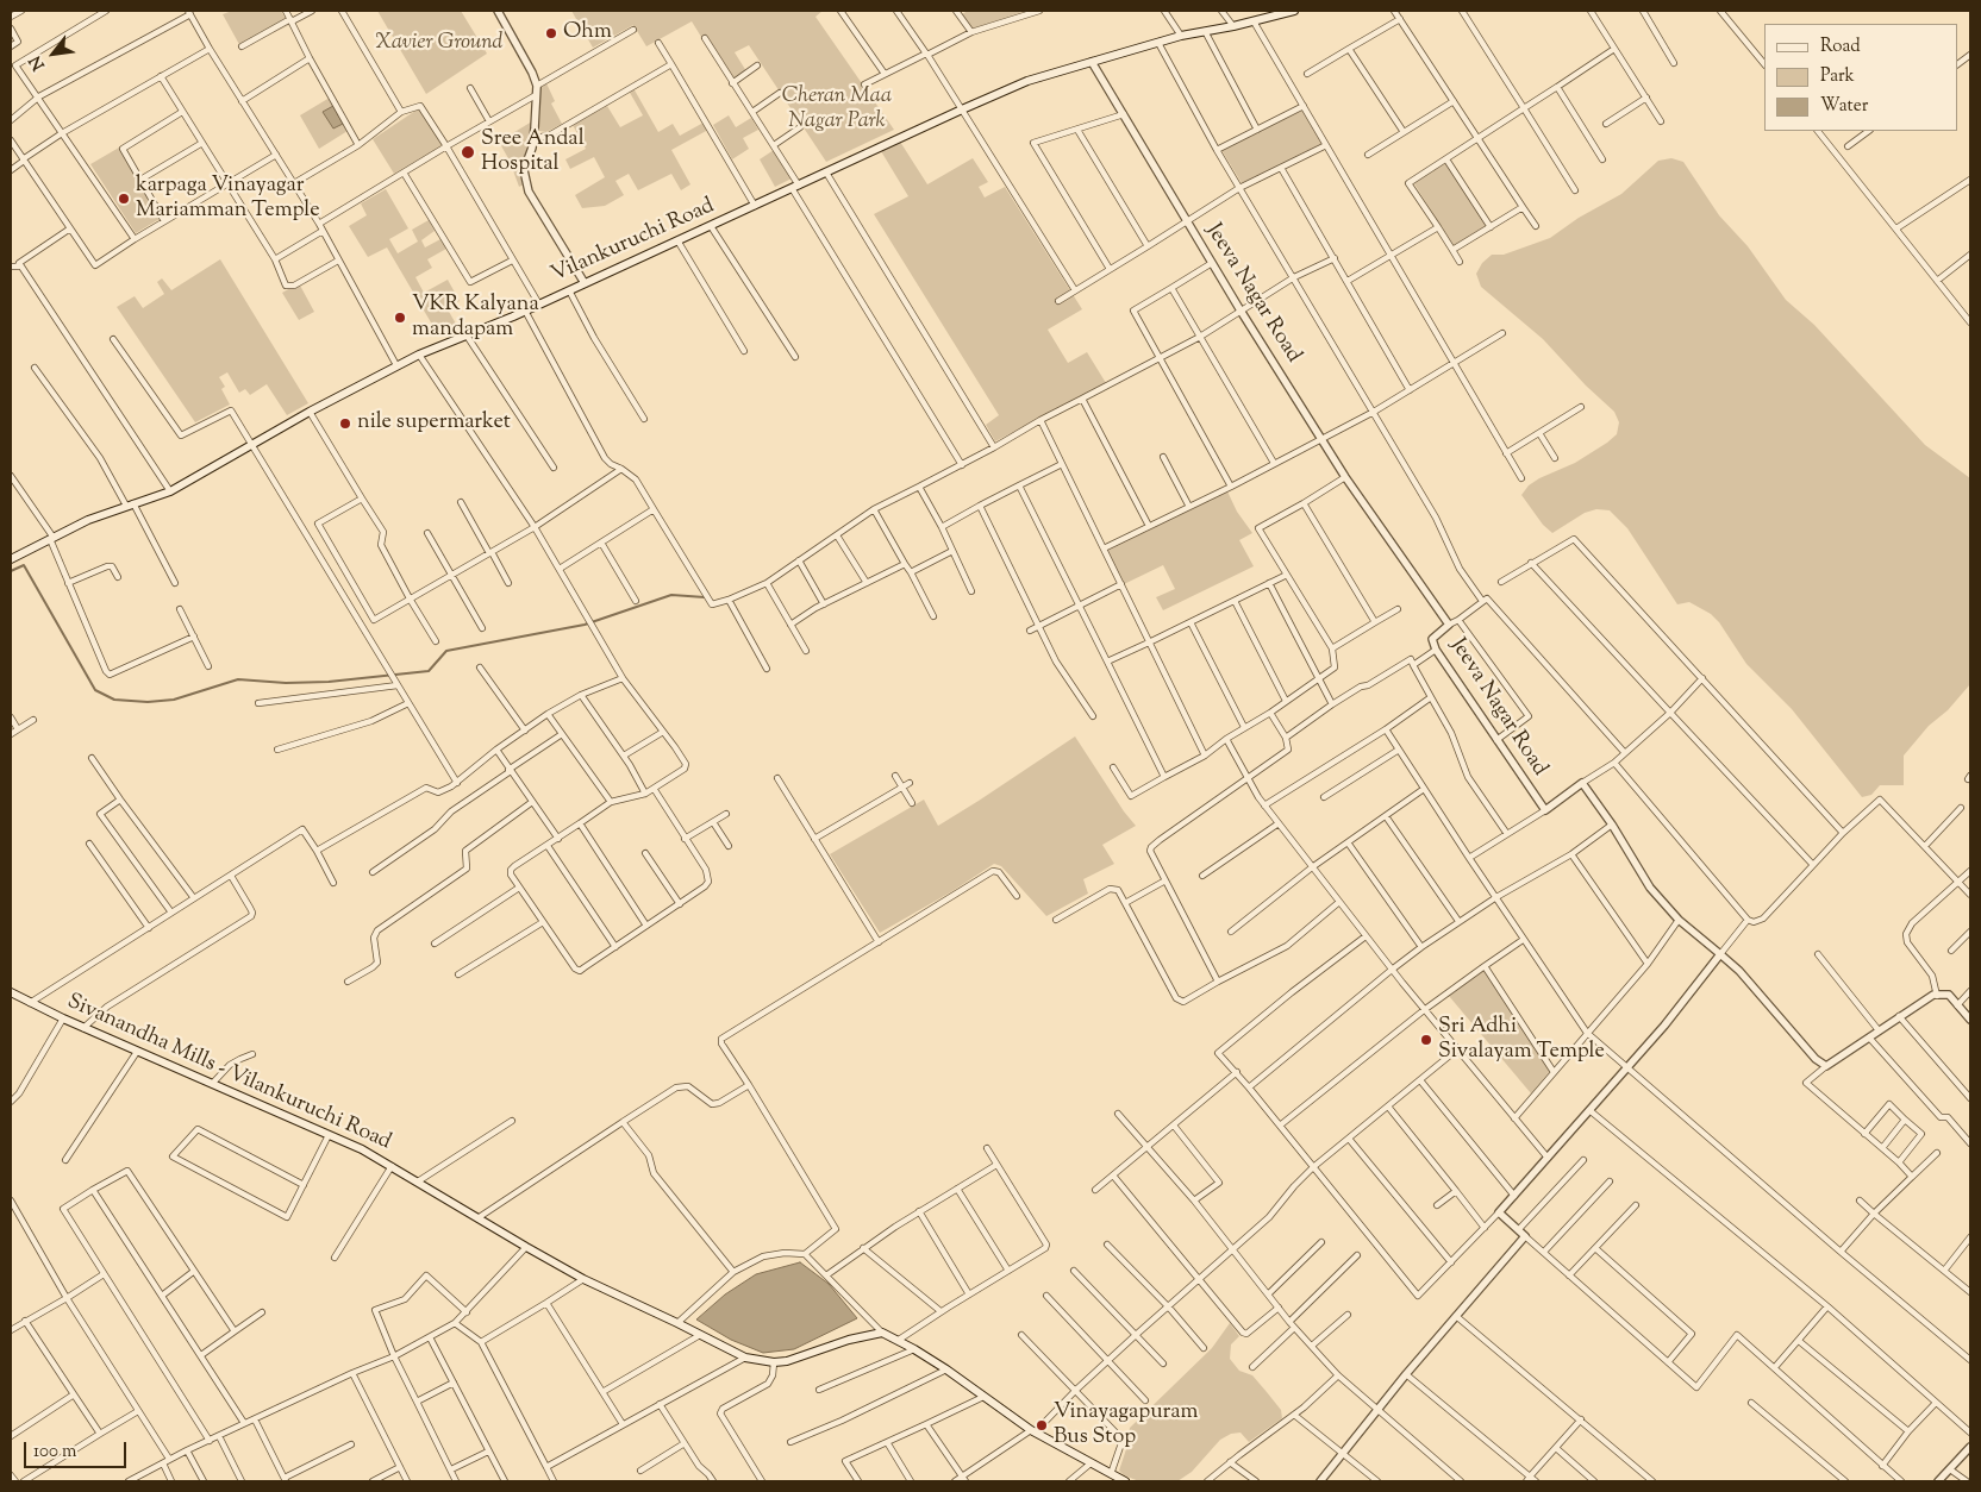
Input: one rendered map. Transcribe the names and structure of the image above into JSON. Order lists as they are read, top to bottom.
{
  "streets": {
    "main road": ["Vilankuruchi Road", "Sivanandha Mills - Vilankuruchi Road"],
    "street": ["Jeeva Nagar Road"]
  },
  "crossings": [
    ["Vilankuruchi Road", "Jeeva Nagar Road"]
  ],
  "parks": ["Xavier Ground", "Cheran Maa Nagar Park"],
  "places": [
    "Ohm",
    "Sree Andal Hospital",
    "karpaga Vinayagar Mariamman Temple",
    "VKR Kalyana mandapam",
    "nile supermarket",
    "Sri Adhi Sivalayam Temple",
    "Vinayagapuram Bus Stop"
  ],
  "legend": ["Road", "Park", "Water"],
  "scale_bar": "100 m",
  "north": "bottom left"
}
